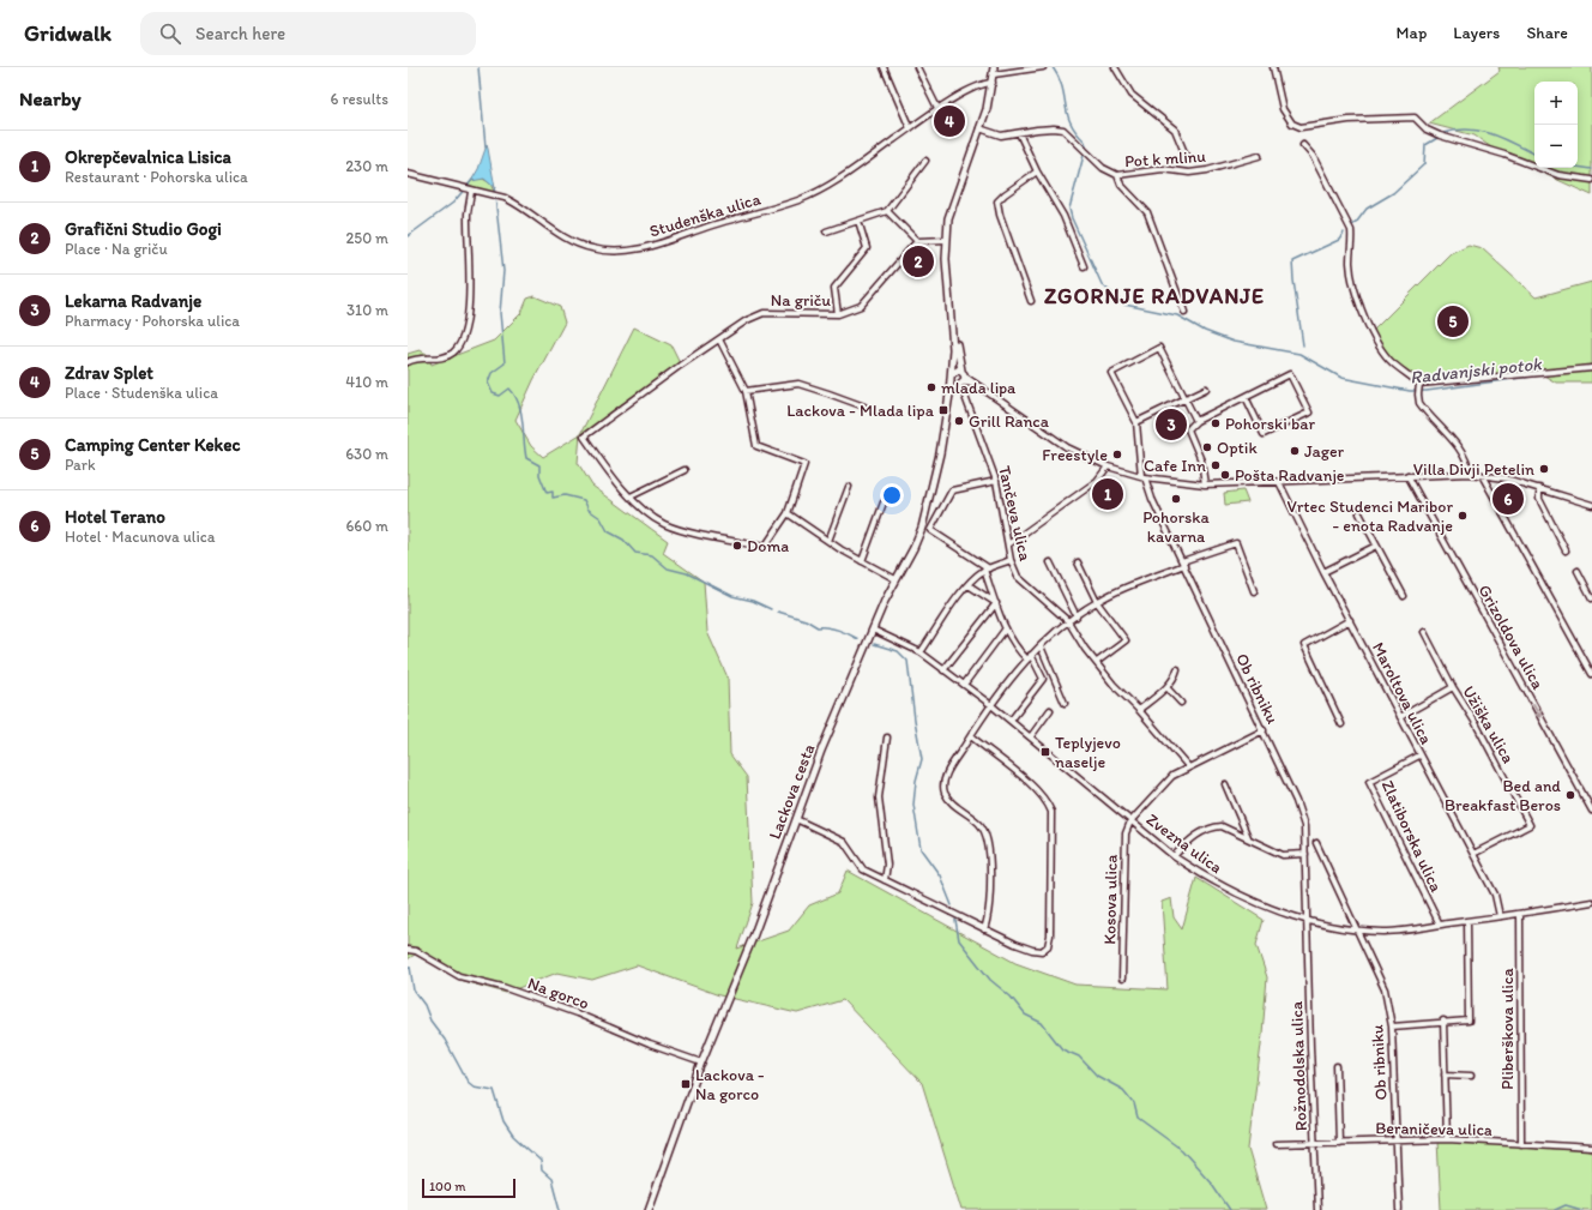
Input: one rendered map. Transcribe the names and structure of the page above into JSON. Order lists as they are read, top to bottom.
{
  "streets": {
    "street": [
      "Pot k mlinu",
      "Studenška ulica",
      "Na griču",
      "Tančeva ulica",
      "Grizoldova ulica",
      "Ob ribniku",
      "Maroltova ulica",
      "Užiška ulica",
      "Lackova cesta",
      "Zlatiborska ulica",
      "Zvezna ulica",
      "Kosova ulica",
      "Na gorco",
      "Pliberškova ulica",
      "Rožnodolska ulica",
      "Beraničeva ulica"
    ]
  },
  "crossings": [
    ["Ob ribniku", "Zvezna ulica"],
    ["Ob ribniku", "Rožnodolska ulica"],
    ["Ob ribniku", "Beraničeva ulica"],
    ["Maroltova ulica", "Užiška ulica"],
    ["Maroltova ulica", "Zlatiborska ulica"],
    ["Maroltova ulica", "Zvezna ulica"],
    ["Lackova cesta", "Zvezna ulica"],
    ["Lackova cesta", "Na gorco"],
    ["Zlatiborska ulica", "Zvezna ulica"],
    ["Zvezna ulica", "Kosova ulica"],
    ["Zvezna ulica", "Pliberškova ulica"],
    ["Zvezna ulica", "Rožnodolska ulica"],
    ["Pliberškova ulica", "Beraničeva ulica"],
    ["Rožnodolska ulica", "Beraničeva ulica"]
  ],
  "one_way": ["Grizoldova ulica"],
  "districts": ["ZGORNJE RADVANJE"],
  "water": ["Radvanjski potok"],
  "places": {
    "other": [
      "mlada lipa",
      "Grill Ranca",
      "Pohorski bar",
      "Optik",
      "Jager",
      "Freestyle",
      "Cafe Inn",
      "Villa Divji Petelin",
      "Pošta Radvanje",
      "Pohorska kavarna",
      "Vrtec Studenci Maribor - enota Radvanje",
      "Doma",
      "Bed and Breakfast Beros"
    ],
    "transit": ["Lackova - Mlada lipa", "Teplyjevo naselje", "Lackova - Na gorco"]
  },
  "scale_bar": "100 m",
  "page": {
    "header": "Gridwalk",
    "search": "Search here",
    "nav": ["Map", "Layers", "Share"],
    "heading": ["Nearby", "6 results"],
    "map_buttons": ["+", "−"],
    "pins": [
      "4",
      "2",
      "5",
      "3",
      "1",
      "6"
    ],
    "list": [
      {
        "mark": "1",
        "name": "Okrepčevalnica Lisica",
        "note": "Restaurant · Pohorska ulica",
        "value": "230 m"
      },
      {
        "mark": "2",
        "name": "Grafični Studio Gogi",
        "note": "Place · Na griču",
        "value": "250 m"
      },
      {
        "mark": "3",
        "name": "Lekarna Radvanje",
        "note": "Pharmacy · Pohorska ulica",
        "value": "310 m"
      },
      {
        "mark": "4",
        "name": "Zdrav Splet",
        "note": "Place · Studenška ulica",
        "value": "410 m"
      },
      {
        "mark": "5",
        "name": "Camping Center Kekec",
        "note": "Park",
        "value": "630 m"
      },
      {
        "mark": "6",
        "name": "Hotel Terano",
        "note": "Hotel · Macunova ulica",
        "value": "660 m"
      }
    ],
    "scale": "100 m"
  }
}
